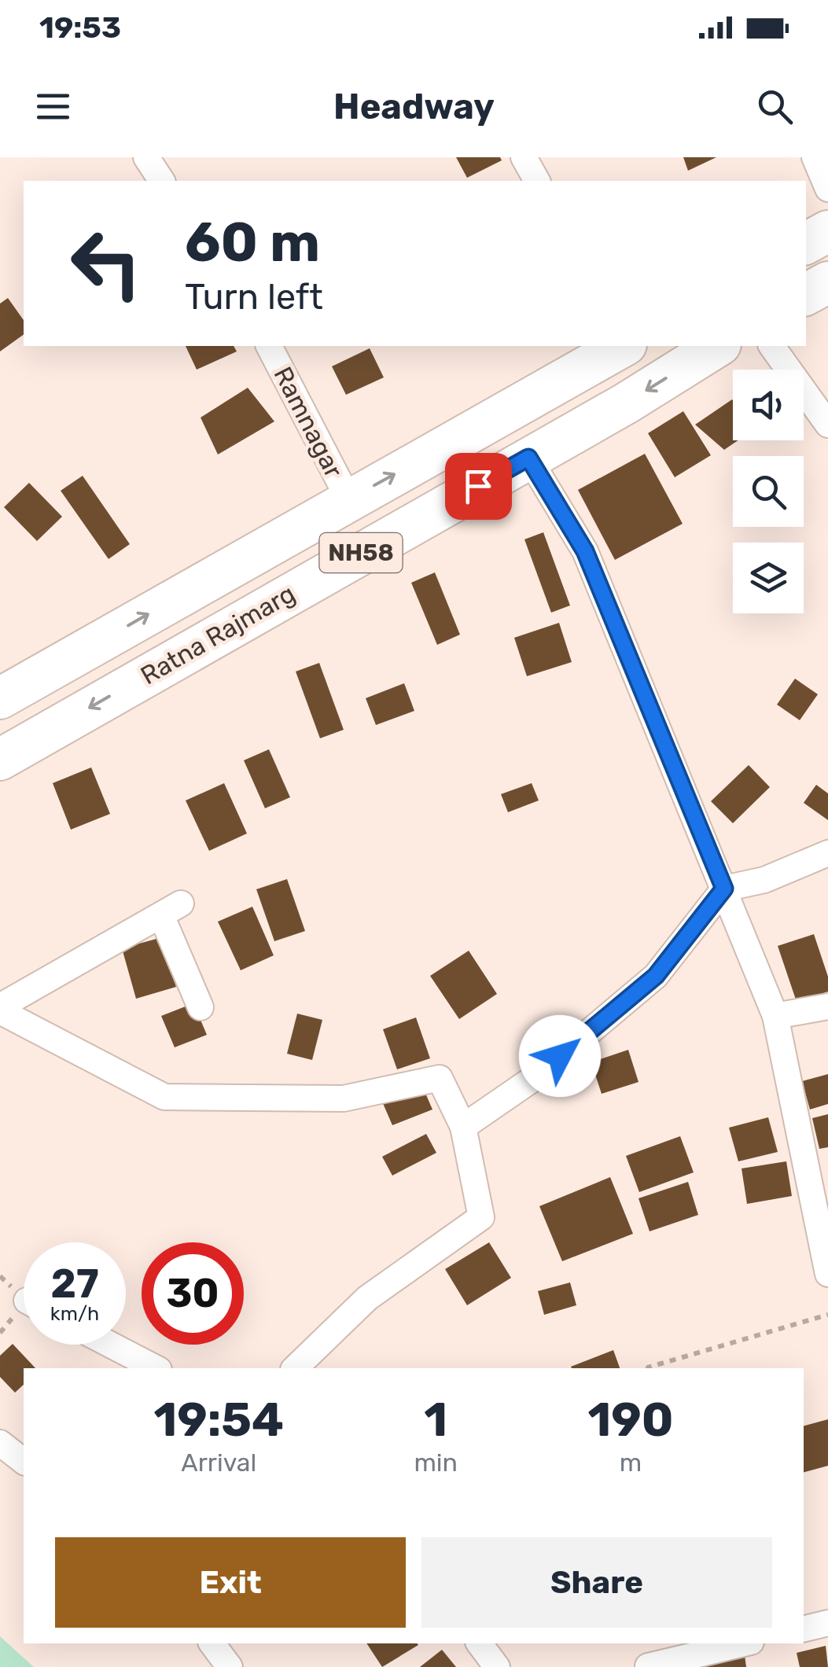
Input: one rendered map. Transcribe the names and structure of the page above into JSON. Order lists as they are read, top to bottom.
{
  "streets": {
    "highway": ["NH58", "Ratna Rajmarg"],
    "street": ["Ramnagar"]
  },
  "crossings": [
    ["Ramnagar", "Ratna Rajmarg"]
  ],
  "page": {
    "status": "19:53",
    "header": "Headway",
    "turn": ["60 m", "Turn left"],
    "speed": "27 km/h",
    "limit": "30",
    "eta": [
      "19:54",
      "Arrival",
      "1",
      "min",
      "190",
      "m"
    ],
    "buttons": ["Exit", "Share"]
  }
}
